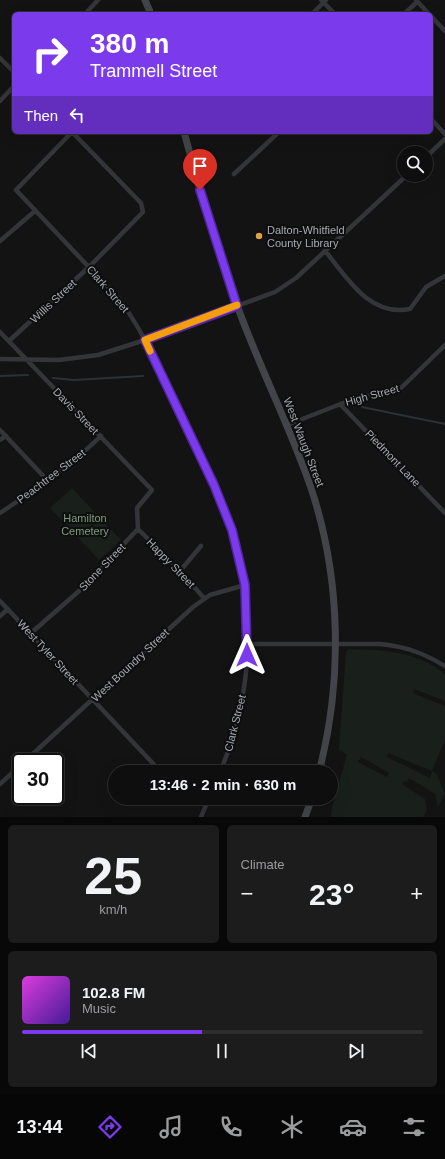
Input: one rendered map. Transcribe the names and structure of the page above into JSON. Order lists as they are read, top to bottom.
{
  "streets": {
    "street": [
      "Clark Street",
      "Willis Street",
      "High Street",
      "Davis Street",
      "West Waugh Street",
      "Piedmont Lane",
      "Peachtree Street",
      "Happy Street",
      "Stone Street",
      "West Tyler Street",
      "West Boundry Street"
    ]
  },
  "crossings": [
    ["Clark Street", "Willis Street"],
    ["Clark Street", "West Boundry Street"],
    ["Willis Street", "Davis Street"],
    ["High Street", "West Waugh Street"],
    ["High Street", "Piedmont Lane"],
    ["Davis Street", "Peachtree Street"],
    ["Davis Street", "Happy Street"],
    ["Davis Street", "Stone Street"],
    ["Happy Street", "Stone Street"],
    ["Happy Street", "West Boundry Street"],
    ["Stone Street", "West Tyler Street"],
    ["West Tyler Street", "West Boundry Street"]
  ],
  "parks": ["Hamilton Cemetery"],
  "places": ["Dalton-Whitfield County Library"],
  "page": {
    "turn": ["380 m", "Trammell Street"],
    "then": "Then",
    "limit": "30",
    "trip": "13:46 · 2 min · 630 m",
    "tile": [
      ["25", "km/h"],
      "Climate"
    ],
    "heat": ["−", "23°", "+"],
    "song": ["102.8 FM", "Music"],
    "tabs": "13:44"
  }
}
